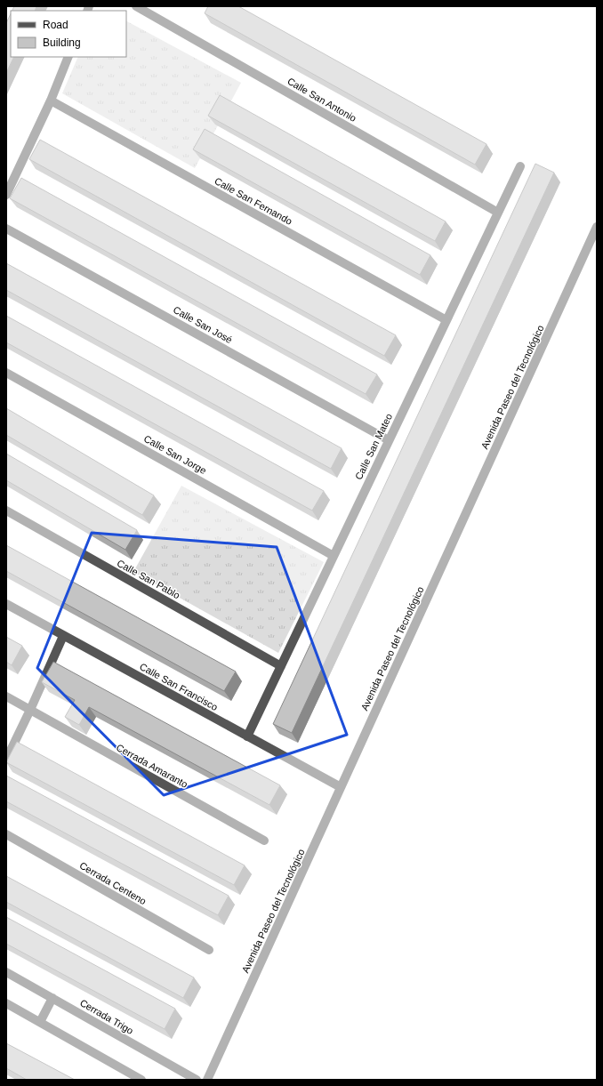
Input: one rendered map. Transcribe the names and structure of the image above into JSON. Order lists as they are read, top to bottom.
{
  "streets": {
    "street": [
      "Calle San Antonio",
      "Calle San Fernando",
      "Calle San José",
      "Avenida Paseo del Tecnológico",
      "Calle San Mateo",
      "Calle San Jorge",
      "Calle San Pablo",
      "Calle San Francisco",
      "Cerrada Amaranto",
      "Cerrada Centeno",
      "Cerrada Trigo"
    ]
  },
  "crossings": [
    ["Calle San Antonio", "Calle San Mateo"],
    ["Calle San Fernando", "Calle San Mateo"],
    ["Calle San José", "Calle San Mateo"],
    ["Avenida Paseo del Tecnológico", "Calle San Francisco"],
    ["Calle San Mateo", "Calle San Jorge"],
    ["Calle San Mateo", "Calle San Pablo"],
    ["Calle San Mateo", "Calle San Francisco"]
  ],
  "legend": ["Road", "Building"]
}
